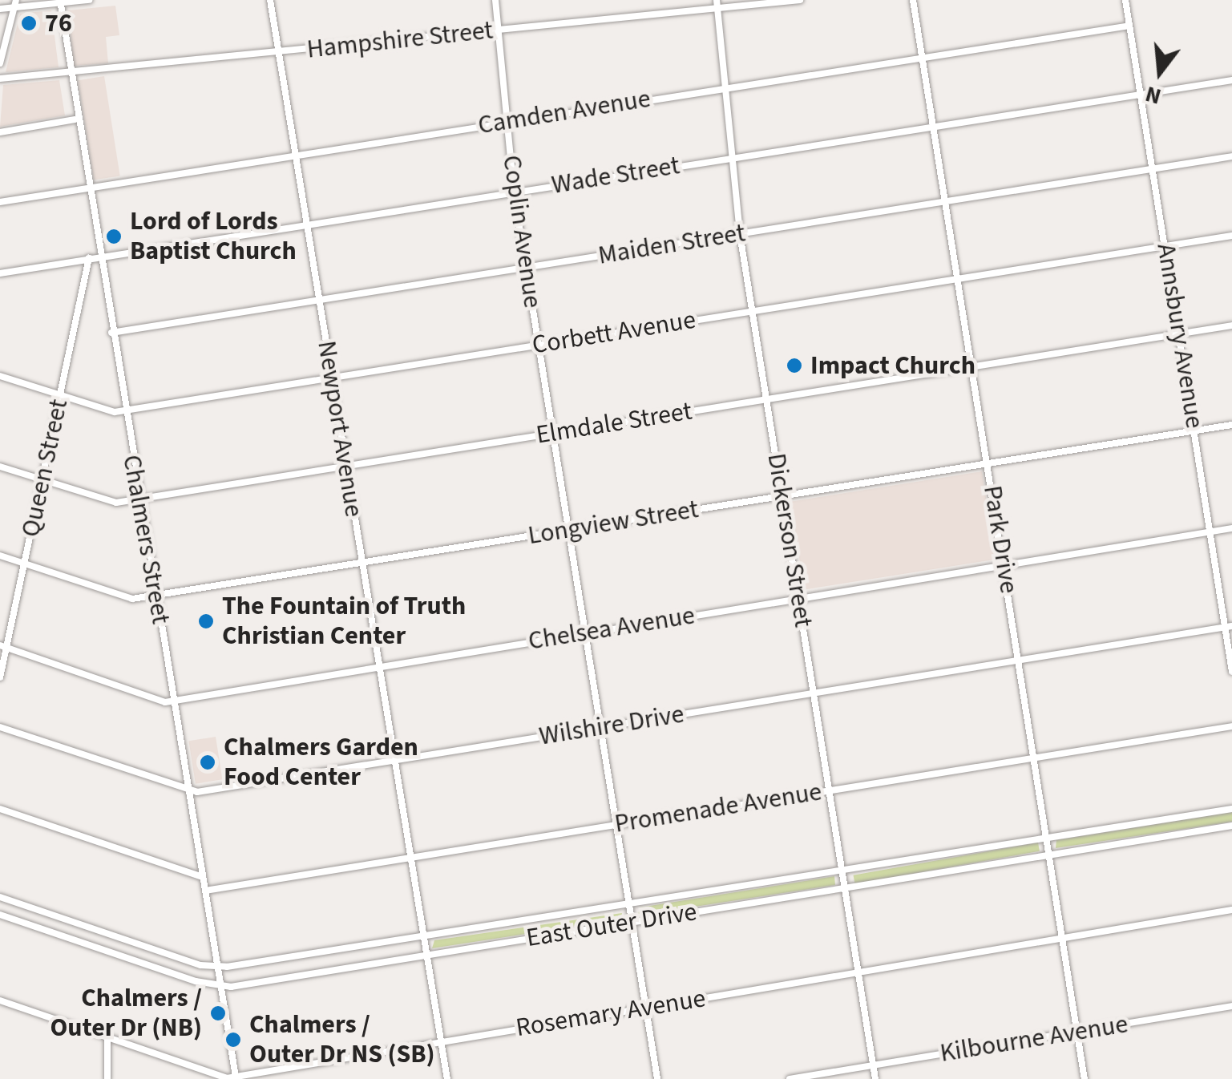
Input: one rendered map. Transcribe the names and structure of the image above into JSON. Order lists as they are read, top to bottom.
{
  "streets": {
    "street": [
      "Hampshire Street",
      "Camden Avenue",
      "Wade Street",
      "Coplin Avenue",
      "Maiden Street",
      "Corbett Avenue",
      "Annsbury Avenue",
      "Elmdale Street",
      "Newport Avenue",
      "Queen Street",
      "Longview Street",
      "Chalmers Street",
      "Park Drive",
      "Dickerson Street",
      "Chelsea Avenue",
      "Wilshire Drive",
      "Promenade Avenue",
      "East Outer Drive",
      "Rosemary Avenue",
      "Kilbourne Avenue"
    ]
  },
  "crossings": [
    ["Hampshire Street", "Coplin Avenue"],
    ["Hampshire Street", "Newport Avenue"],
    ["Hampshire Street", "Chalmers Street"],
    ["Hampshire Street", "Dickerson Street"],
    ["Camden Avenue", "Coplin Avenue"],
    ["Camden Avenue", "Annsbury Avenue"],
    ["Camden Avenue", "Newport Avenue"],
    ["Camden Avenue", "Chalmers Street"],
    ["Camden Avenue", "Park Drive"],
    ["Camden Avenue", "Dickerson Street"],
    ["Wade Street", "Coplin Avenue"],
    ["Wade Street", "Annsbury Avenue"],
    ["Wade Street", "Newport Avenue"],
    ["Wade Street", "Queen Street"],
    ["Wade Street", "Chalmers Street"],
    ["Wade Street", "Park Drive"],
    ["Wade Street", "Dickerson Street"],
    ["Coplin Avenue", "Maiden Street"],
    ["Coplin Avenue", "Corbett Avenue"],
    ["Coplin Avenue", "Elmdale Street"],
    ["Coplin Avenue", "Longview Street"],
    ["Coplin Avenue", "Chelsea Avenue"],
    ["Coplin Avenue", "Wilshire Drive"],
    ["Coplin Avenue", "Promenade Avenue"],
    ["Coplin Avenue", "East Outer Drive"],
    ["Coplin Avenue", "Rosemary Avenue"],
    ["Maiden Street", "Annsbury Avenue"],
    ["Maiden Street", "Newport Avenue"],
    ["Maiden Street", "Chalmers Street"],
    ["Maiden Street", "Park Drive"],
    ["Maiden Street", "Dickerson Street"],
    ["Corbett Avenue", "Annsbury Avenue"],
    ["Corbett Avenue", "Newport Avenue"],
    ["Corbett Avenue", "Queen Street"],
    ["Corbett Avenue", "Chalmers Street"],
    ["Corbett Avenue", "Park Drive"],
    ["Corbett Avenue", "Dickerson Street"],
    ["Annsbury Avenue", "Elmdale Street"],
    ["Annsbury Avenue", "Longview Street"],
    ["Annsbury Avenue", "Chelsea Avenue"],
    ["Annsbury Avenue", "Wilshire Drive"],
    ["Elmdale Street", "Newport Avenue"],
    ["Elmdale Street", "Queen Street"],
    ["Elmdale Street", "Chalmers Street"],
    ["Elmdale Street", "Park Drive"],
    ["Elmdale Street", "Dickerson Street"],
    ["Newport Avenue", "Longview Street"],
    ["Newport Avenue", "Chelsea Avenue"],
    ["Newport Avenue", "Wilshire Drive"],
    ["Newport Avenue", "Promenade Avenue"],
    ["Newport Avenue", "East Outer Drive"],
    ["Queen Street", "Longview Street"],
    ["Queen Street", "Chalmers Street"],
    ["Queen Street", "Chelsea Avenue"],
    ["Longview Street", "Chalmers Street"],
    ["Longview Street", "Park Drive"],
    ["Longview Street", "Dickerson Street"],
    ["Chalmers Street", "Chelsea Avenue"],
    ["Chalmers Street", "Wilshire Drive"],
    ["Chalmers Street", "Promenade Avenue"],
    ["Chalmers Street", "East Outer Drive"],
    ["Chalmers Street", "Rosemary Avenue"],
    ["Park Drive", "Chelsea Avenue"],
    ["Park Drive", "Wilshire Drive"],
    ["Park Drive", "Promenade Avenue"],
    ["Park Drive", "East Outer Drive"],
    ["Park Drive", "Rosemary Avenue"],
    ["Park Drive", "Kilbourne Avenue"],
    ["Dickerson Street", "Chelsea Avenue"],
    ["Dickerson Street", "Wilshire Drive"],
    ["Dickerson Street", "Promenade Avenue"],
    ["Dickerson Street", "East Outer Drive"],
    ["Dickerson Street", "Rosemary Avenue"],
    ["Dickerson Street", "Kilbourne Avenue"]
  ],
  "places": [
    "76",
    "Lord of Lords Baptist Church",
    "Impact Church",
    "The Fountain of Truth Christian Center",
    "Chalmers Garden Food Center",
    "Chalmers / Outer Dr (NB)",
    "Chalmers / Outer Dr NS (SB)"
  ],
  "north": "bottom"
}
